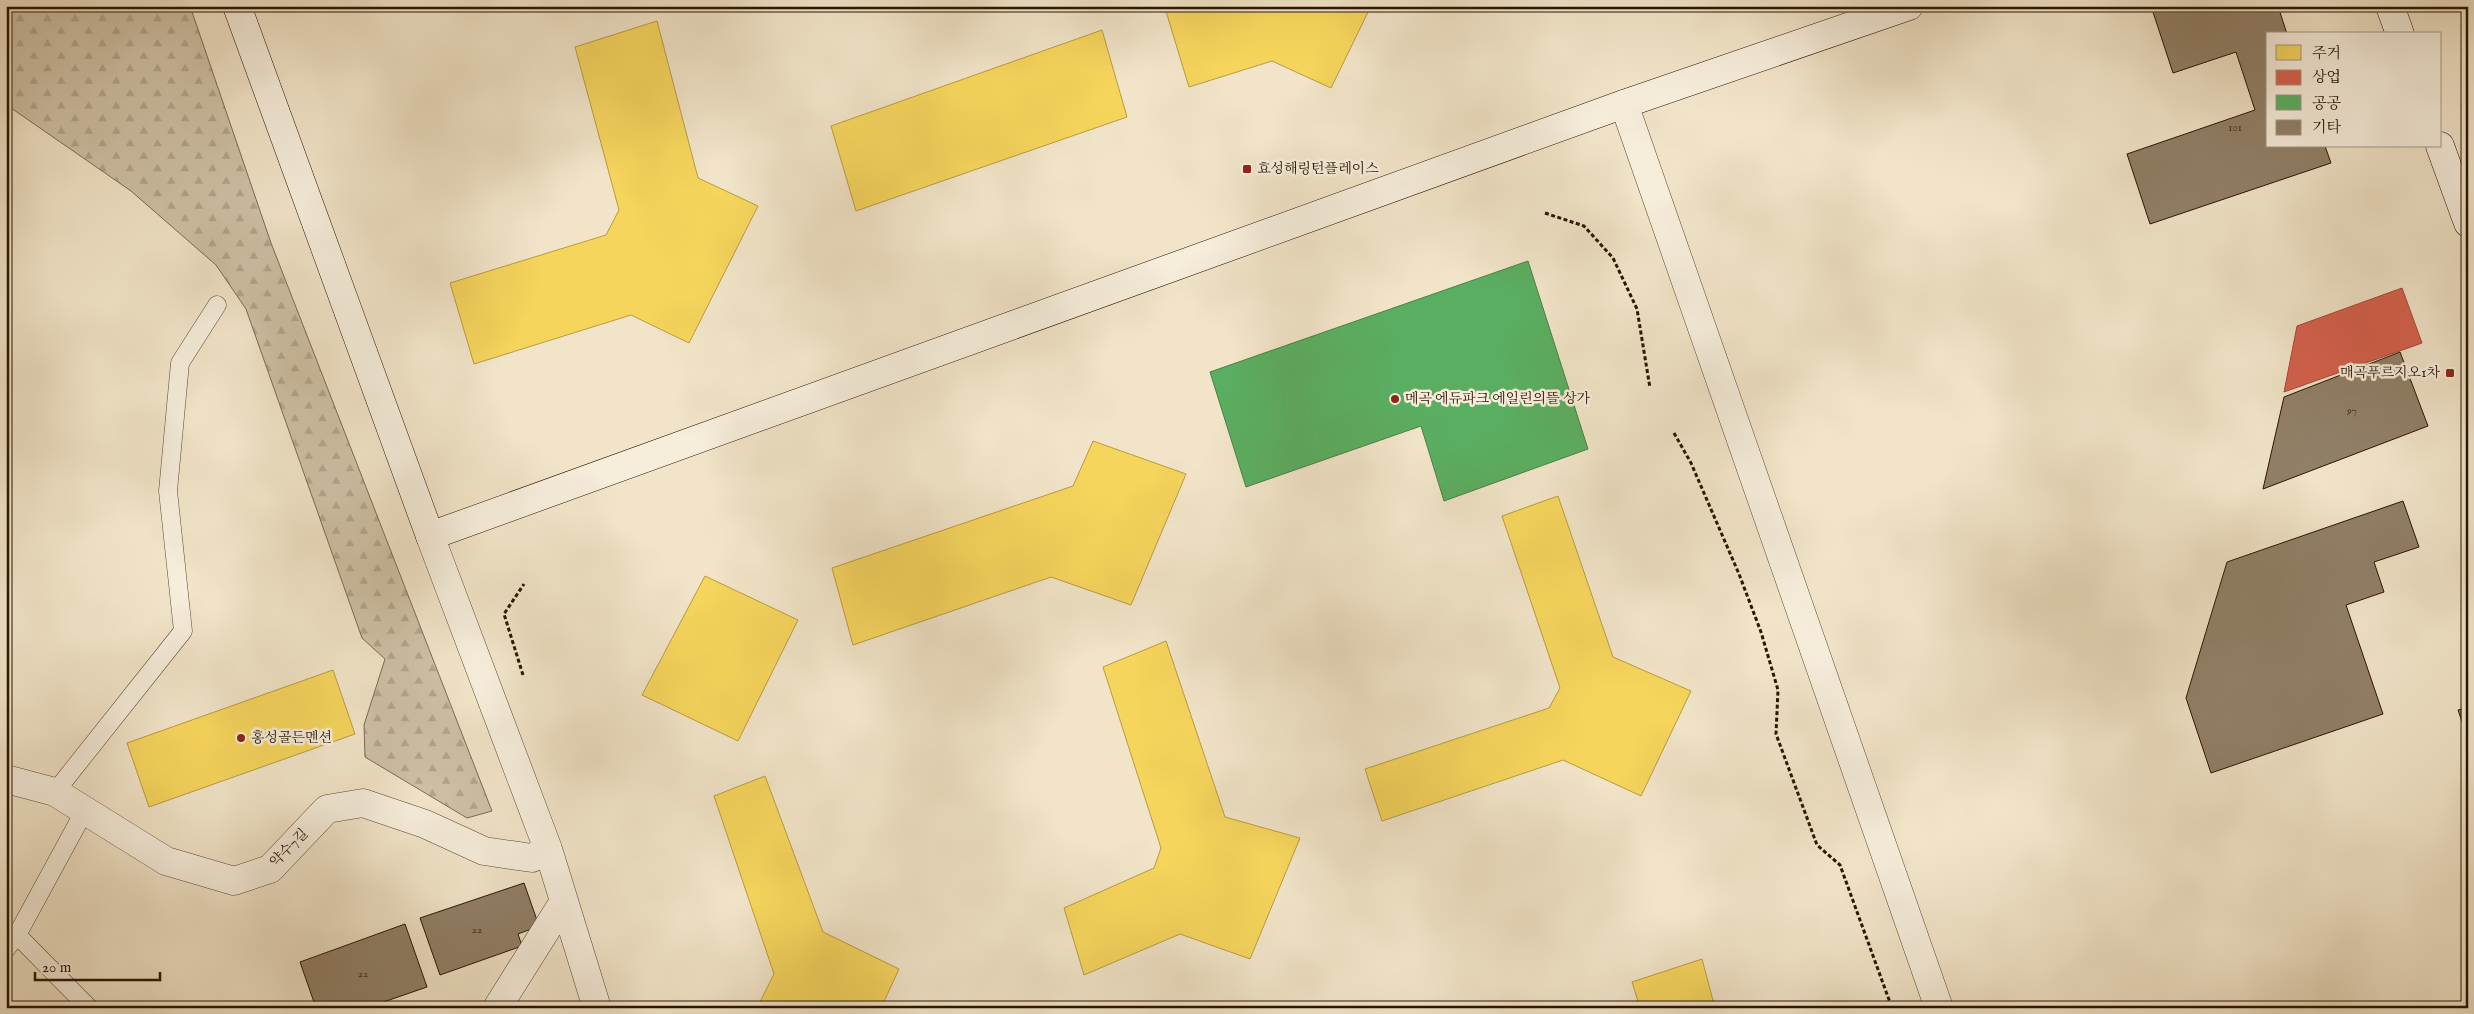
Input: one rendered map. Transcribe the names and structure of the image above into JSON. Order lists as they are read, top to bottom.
{
  "streets": {
    "street": ["약수7길"]
  },
  "places": {
    "transit": ["효성해링턴플레이스", "매곡푸르지오1차"],
    "other": ["메곡 에듀파크 에일린의뜰 상가", "홍성골든멘션"]
  },
  "house_numbers": [
    "101",
    "97",
    "22",
    "22"
  ],
  "legend": [
    "주거",
    "상업",
    "공공",
    "기타"
  ],
  "scale_bar": "20 m"
}
